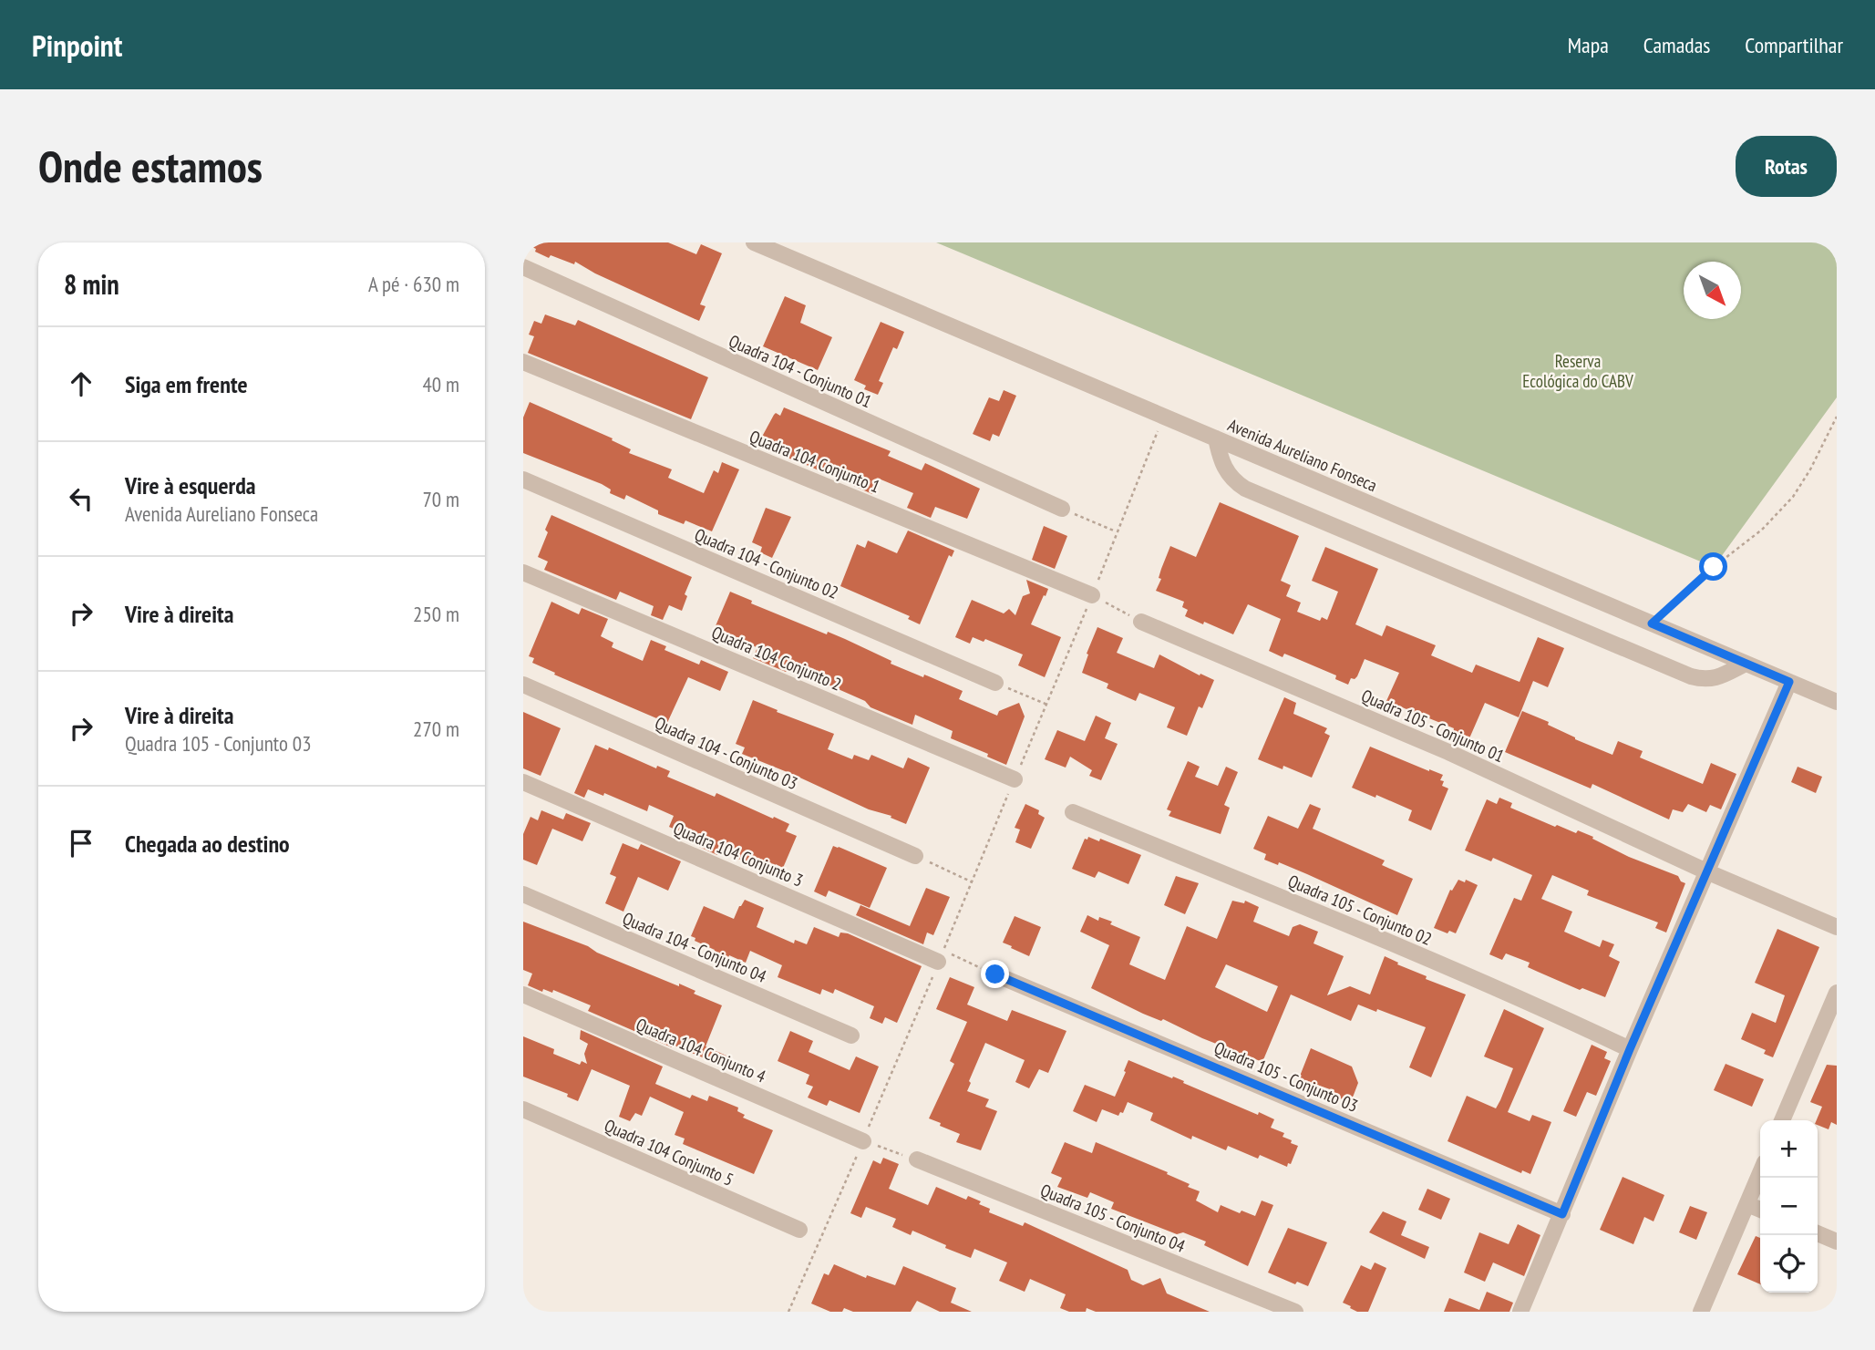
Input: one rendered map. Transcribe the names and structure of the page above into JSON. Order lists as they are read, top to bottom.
{
  "streets": {
    "street": [
      "Quadra 104 - Conjunto 01",
      "Avenida Aureliano Fonseca",
      "Quadra 104 Conjunto 1",
      "Quadra 104 - Conjunto 02",
      "Quadra 104 Conjunto 2",
      "Quadra 105 - Conjunto 01",
      "Quadra 104 - Conjunto 03",
      "Quadra 104 Conjunto 3",
      "Quadra 105 - Conjunto 02",
      "Quadra 104 - Conjunto 04",
      "Quadra 104 Conjunto 4",
      "Quadra 105 - Conjunto 03",
      "Quadra 104 Conjunto 5",
      "Quadra 105 - Conjunto 04"
    ]
  },
  "parks": ["Reserva Ecológica do CABV"],
  "north": "bottom right",
  "page": {
    "header": "Pinpoint",
    "nav": ["Mapa", "Camadas", "Compartilhar"],
    "buttons": "Rotas",
    "title": "Onde estamos",
    "heading": ["8 min", "A pé · 630 m"],
    "list": [
      ["Siga em frente", "40 m"],
      ["Vire à esquerda", "Avenida Aureliano Fonseca", "70 m"],
      ["Vire à direita", "250 m"],
      ["Vire à direita", "Quadra 105 - Conjunto 03", "270 m"],
      "Chegada ao destino"
    ],
    "map_buttons": ["+", "−"]
  }
}
